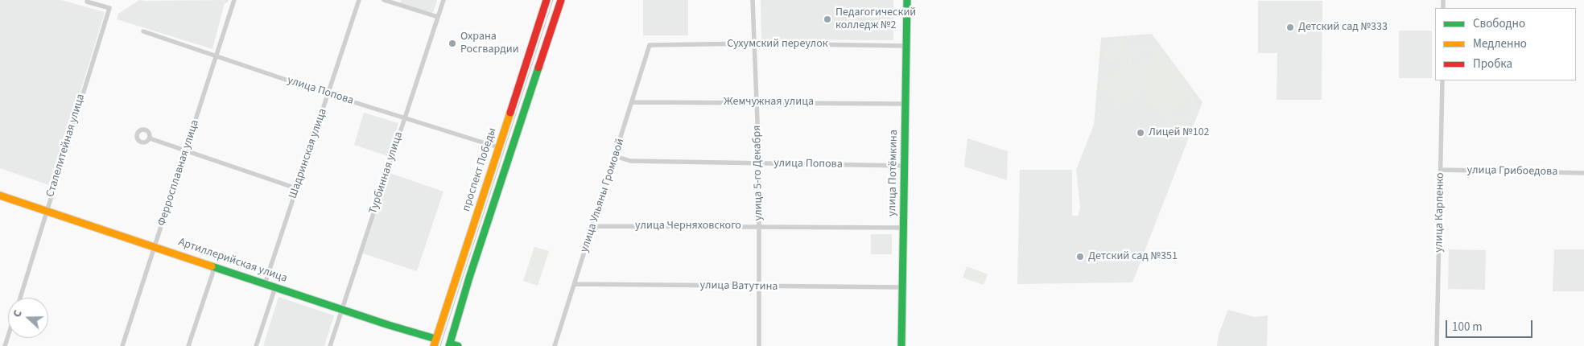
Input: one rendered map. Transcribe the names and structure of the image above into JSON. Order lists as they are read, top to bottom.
{
  "streets": {
    "street": [
      "Сухумский переулок",
      "улица Попова",
      "Жемчужная улица",
      "Сталелитейная улица",
      "Шадринская улица",
      "проспект Победы",
      "улица Грибоедова",
      "Ферросплавная улица",
      "Турбинная улица",
      "улица 5-го Декабря",
      "улица Потёмкина",
      "улица Ульяны Громовой",
      "улица Карпенко",
      "улица Черняховского",
      "Артиллерийская улица",
      "улица Ватутина"
    ]
  },
  "crossings": [
    ["Сухумский переулок", "улица 5-го Декабря"],
    ["Сухумский переулок", "улица Потёмкина"],
    ["Сухумский переулок", "улица Ульяны Громовой"],
    ["улица Попова", "Шадринская улица"],
    ["улица Попова", "проспект Победы"],
    ["улица Попова", "Ферросплавная улица"],
    ["улица Попова", "Турбинная улица"],
    ["улица Попова", "улица 5-го Декабря"],
    ["улица Попова", "улица Потёмкина"],
    ["улица Попова", "улица Ульяны Громовой"],
    ["Жемчужная улица", "улица 5-го Декабря"],
    ["Жемчужная улица", "улица Потёмкина"],
    ["Жемчужная улица", "улица Ульяны Громовой"],
    ["Сталелитейная улица", "Артиллерийская улица"],
    ["Шадринская улица", "Артиллерийская улица"],
    ["проспект Победы", "Артиллерийская улица"],
    ["улица Грибоедова", "улица Карпенко"],
    ["Ферросплавная улица", "Артиллерийская улица"],
    ["Турбинная улица", "Артиллерийская улица"],
    ["улица 5-го Декабря", "улица Черняховского"],
    ["улица 5-го Декабря", "улица Ватутина"],
    ["улица Потёмкина", "улица Черняховского"],
    ["улица Потёмкина", "улица Ватутина"],
    ["улица Ульяны Громовой", "улица Черняховского"],
    ["улица Ульяны Громовой", "улица Ватутина"]
  ],
  "places": [
    "Педагогический колледж №2",
    "Детский сад №333",
    "Охрана Росгвардии",
    "Лицей №102",
    "Детский сад №351"
  ],
  "legend": ["Свободно", "Медленно", "Пробка"],
  "scale_bar": "100 m",
  "north": "left"
}
